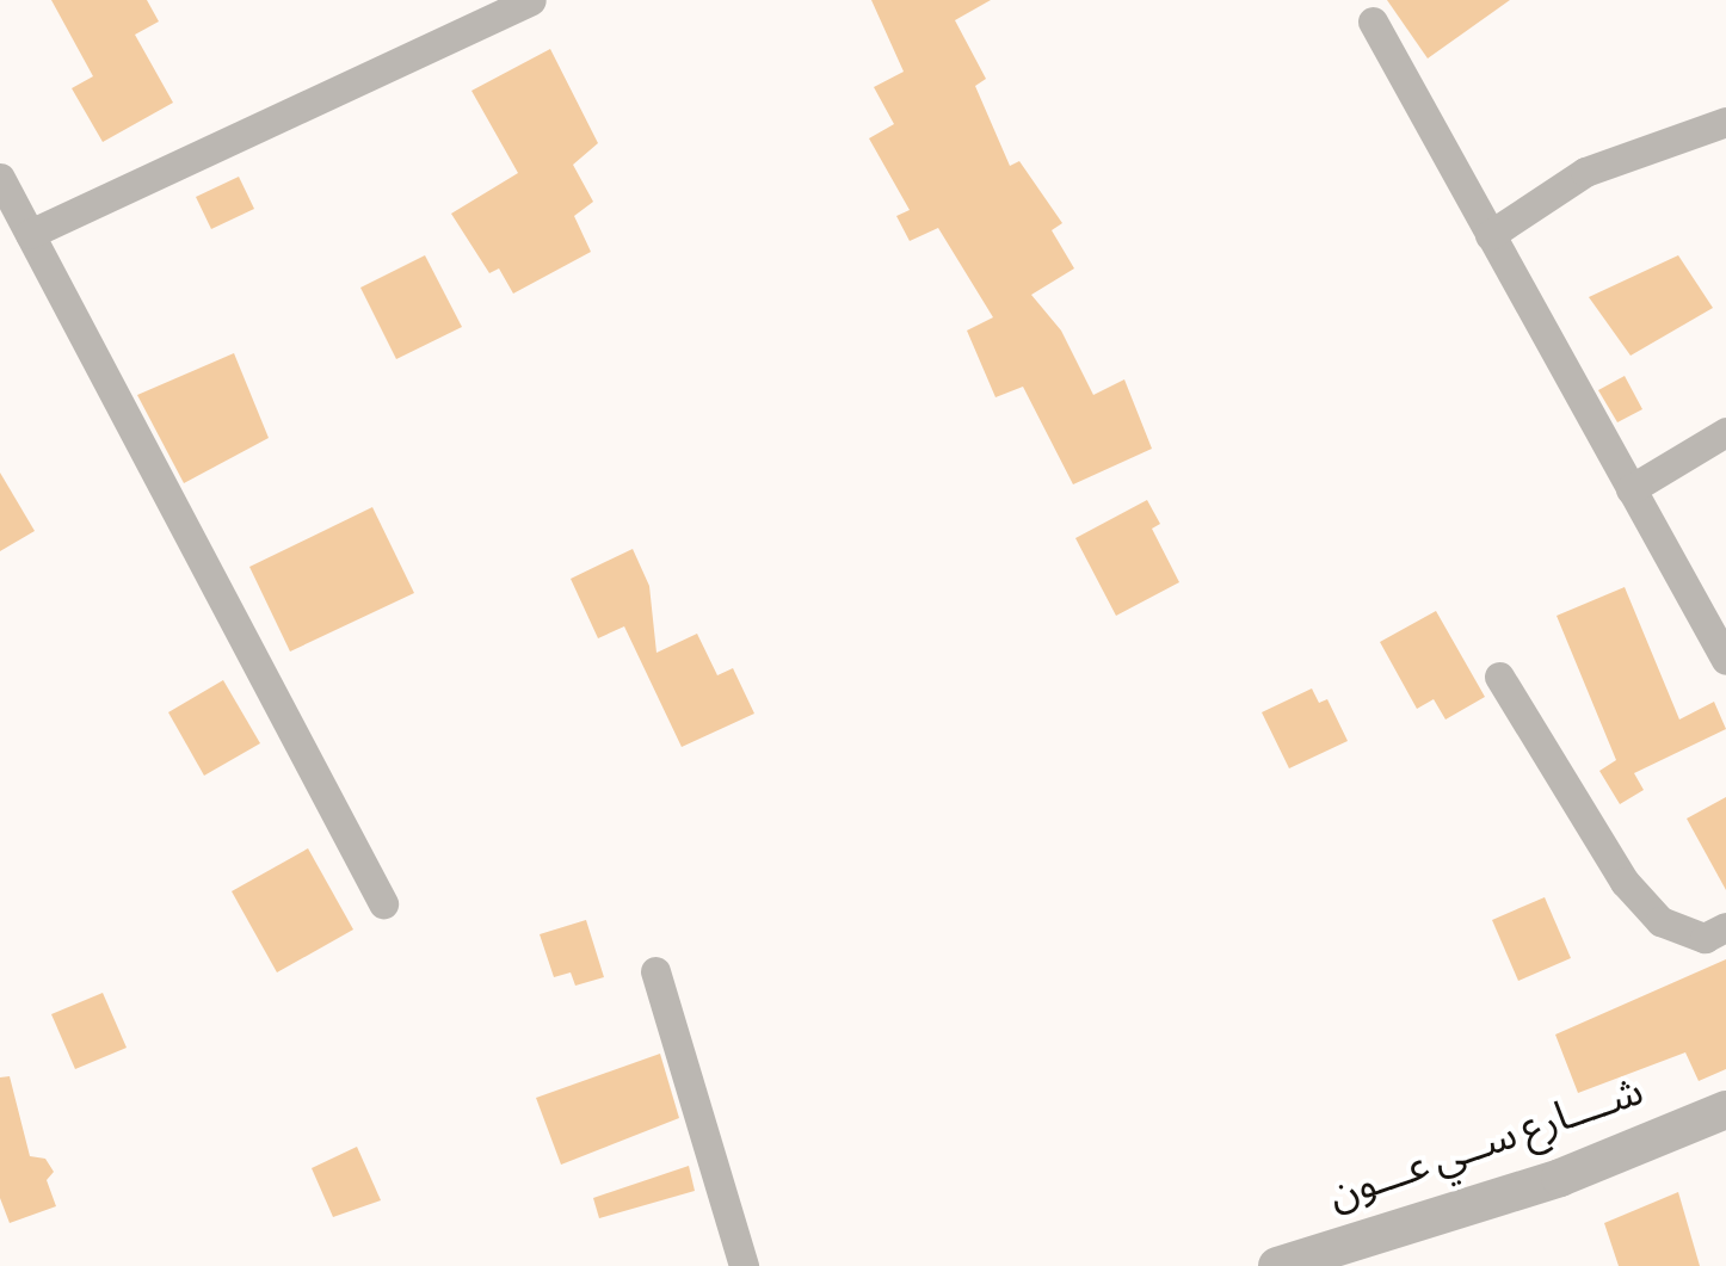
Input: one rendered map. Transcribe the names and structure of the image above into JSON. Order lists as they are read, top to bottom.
{
  "streets": {
    "street": ["شــــارع ســي عـــون"]
  }
}
